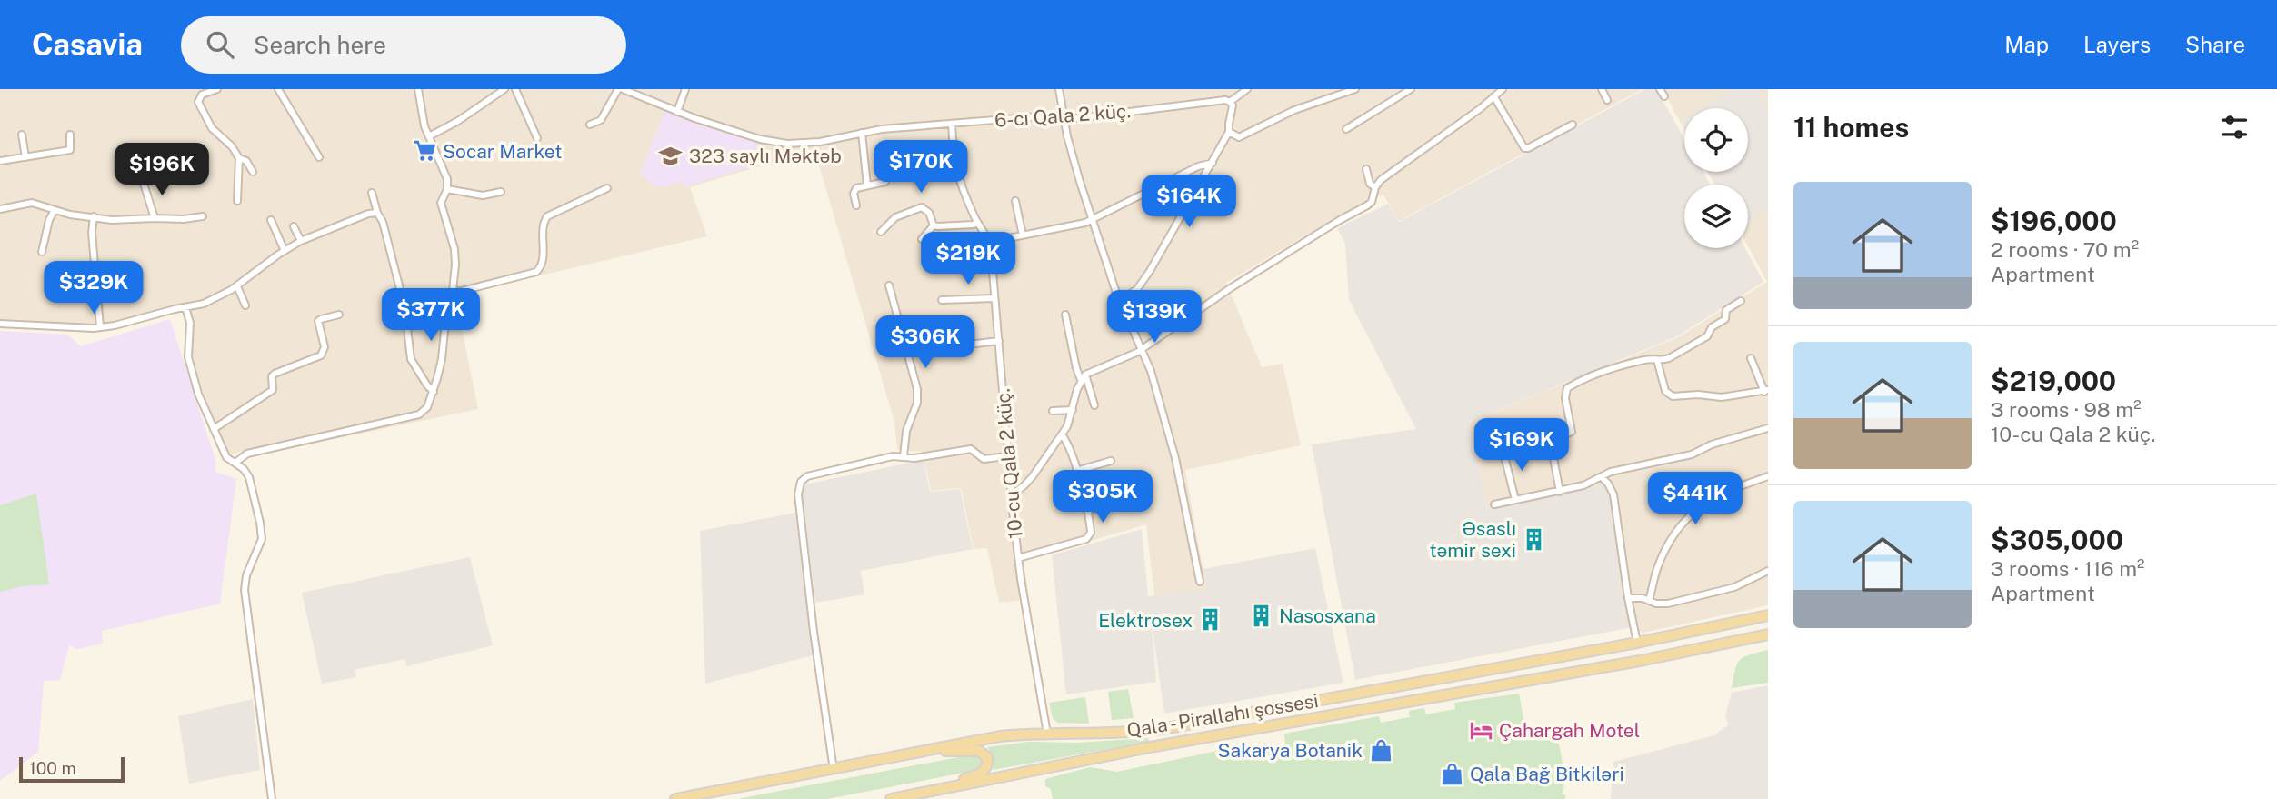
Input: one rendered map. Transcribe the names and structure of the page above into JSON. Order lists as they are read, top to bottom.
{
  "streets": {
    "main road": ["Qala - Pirallahı şossesi"],
    "street": ["6-cı Qala 2 küç.", "10-cu Qala 2 küç."]
  },
  "crossings": [
    ["6-cı Qala 2 küç.", "10-cu Qala 2 küç."],
    ["10-cu Qala 2 küç.", "Qala - Pirallahı şossesi"]
  ],
  "places": {
    "supermarket": ["Socar Market"],
    "school or university": ["323 saylı Məktəb"],
    "building": ["Əsaslı təmir sexi", "Nasosxana", "Elektrosex"],
    "hotel": ["Çahargah Motel"],
    "shop": ["Sakarya Botanik", "Qala Bağ Bitkiləri"]
  },
  "scale_bar": "100 m",
  "page": {
    "header": "Casavia",
    "search": "Search here",
    "nav": ["Map", "Layers", "Share"],
    "heading": "11 homes",
    "price": [
      "$170K",
      "$196K",
      "$164K",
      "$219K",
      "$329K",
      "$377K",
      "$139K",
      "$306K",
      "$169K",
      "$305K",
      "$441K"
    ],
    "list": [
      {
        "name": "$196,000",
        "note": "2 rooms · 70 m² · Apartment"
      },
      {
        "name": "$219,000",
        "note": "3 rooms · 98 m² · 10-cu Qala 2 küç."
      },
      {
        "name": "$305,000",
        "note": "3 rooms · 116 m² · Apartment"
      }
    ],
    "scale": "100 m"
  }
}
